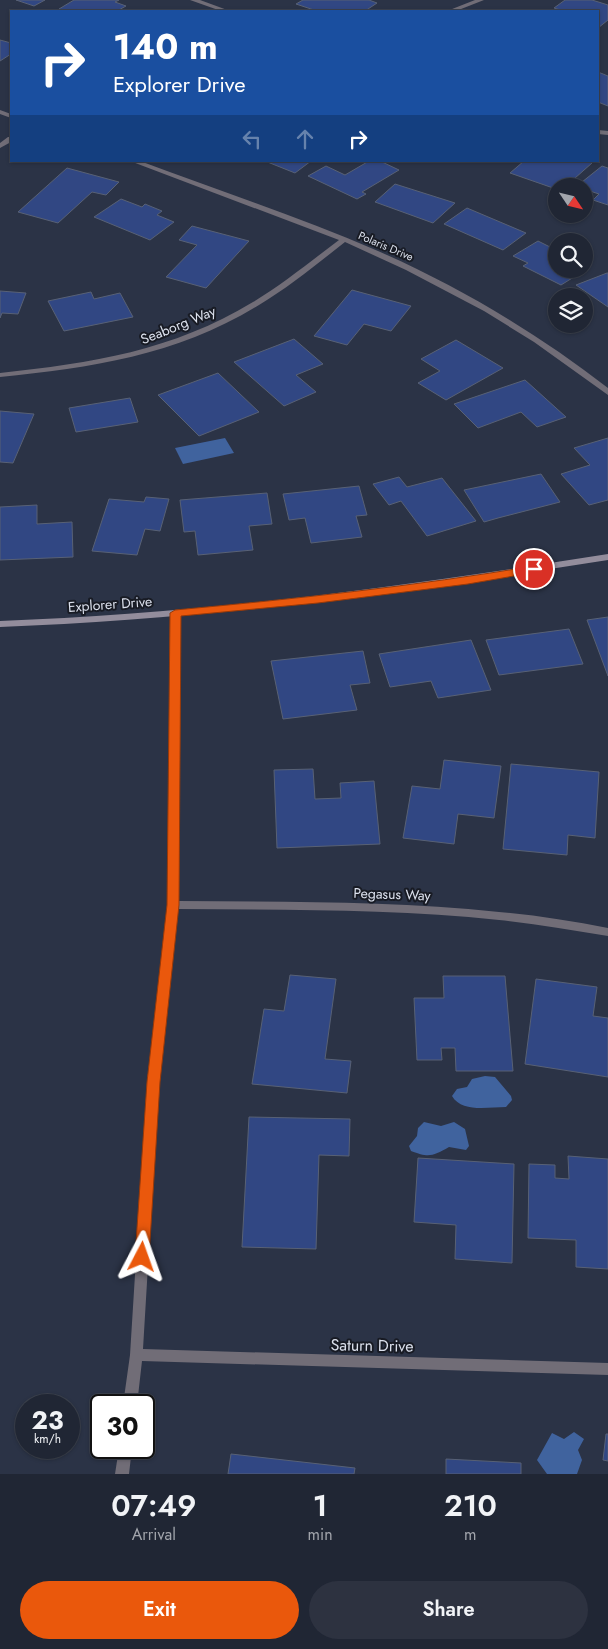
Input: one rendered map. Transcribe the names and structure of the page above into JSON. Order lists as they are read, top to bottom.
{
  "streets": {
    "street": [
      "Polaris Drive",
      "Seaborg Way",
      "Explorer Drive",
      "Pegasus Way",
      "Saturn Drive"
    ]
  },
  "crossings": [
    ["Polaris Drive", "Seaborg Way"]
  ],
  "north": "bottom right",
  "page": {
    "turn": ["140 m", "Explorer Drive"],
    "speed": "23 km/h",
    "limit": "30",
    "eta": [
      "07:49",
      "Arrival",
      "1",
      "min",
      "210",
      "m"
    ],
    "buttons": ["Exit", "Share"]
  }
}
